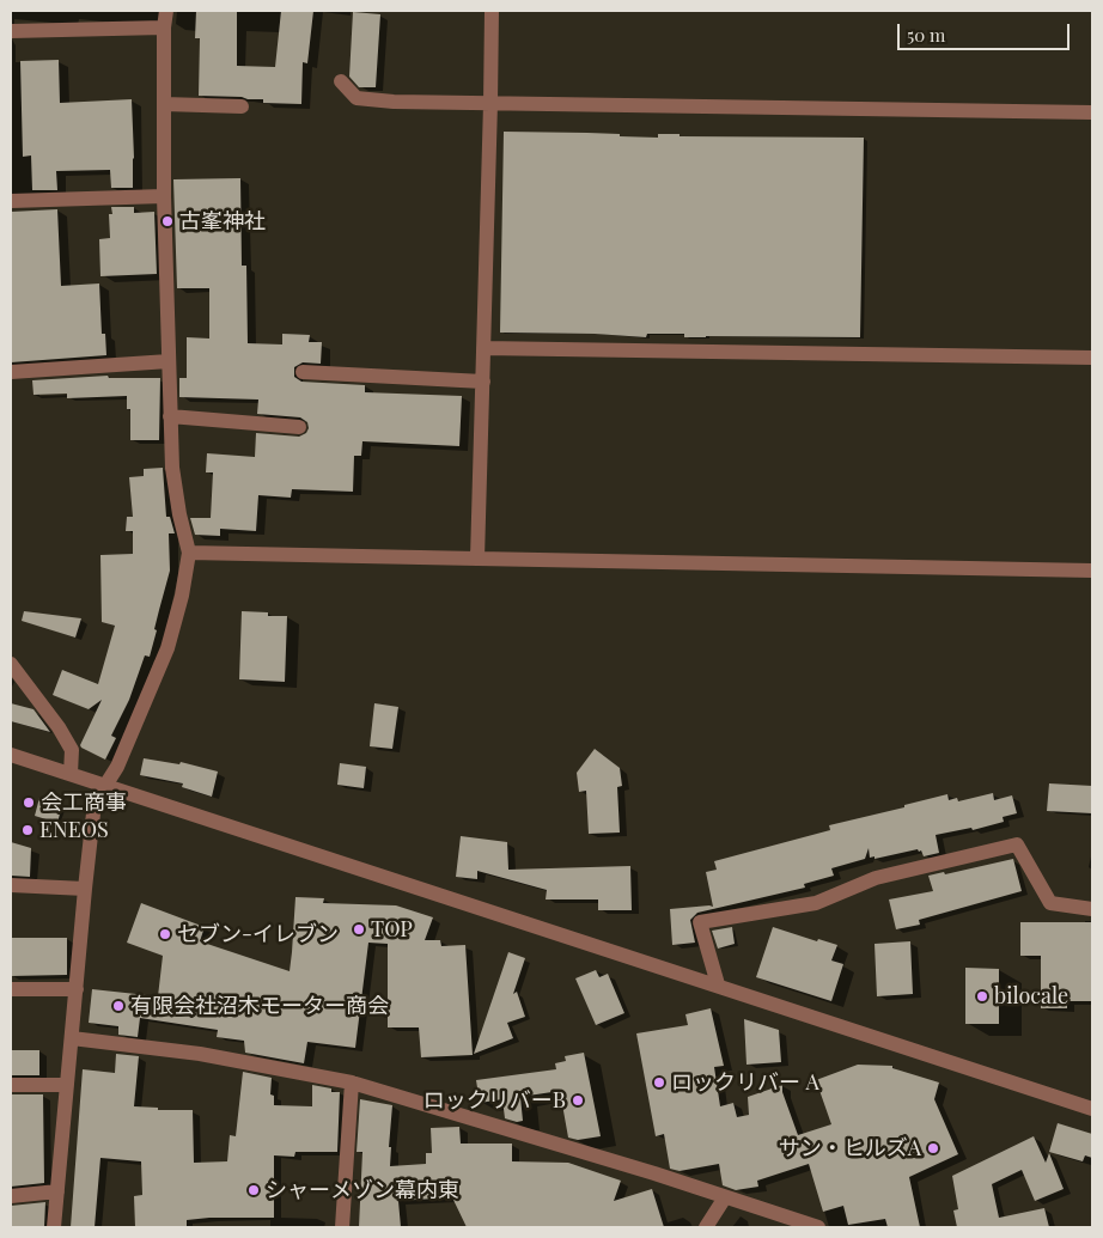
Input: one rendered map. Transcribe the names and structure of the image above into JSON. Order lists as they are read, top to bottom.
{
  "places": [
    "古峯神社",
    "会工商事",
    "ENEOS",
    "TOP",
    "セブン-イレブン",
    "bilocale",
    "有限会社沼木モーター商会",
    "ロックリバー A",
    "ロックリバーB",
    "サン・ヒルズA",
    "シャーメゾン幕内東"
  ],
  "scale_bar": "50 m"
}
